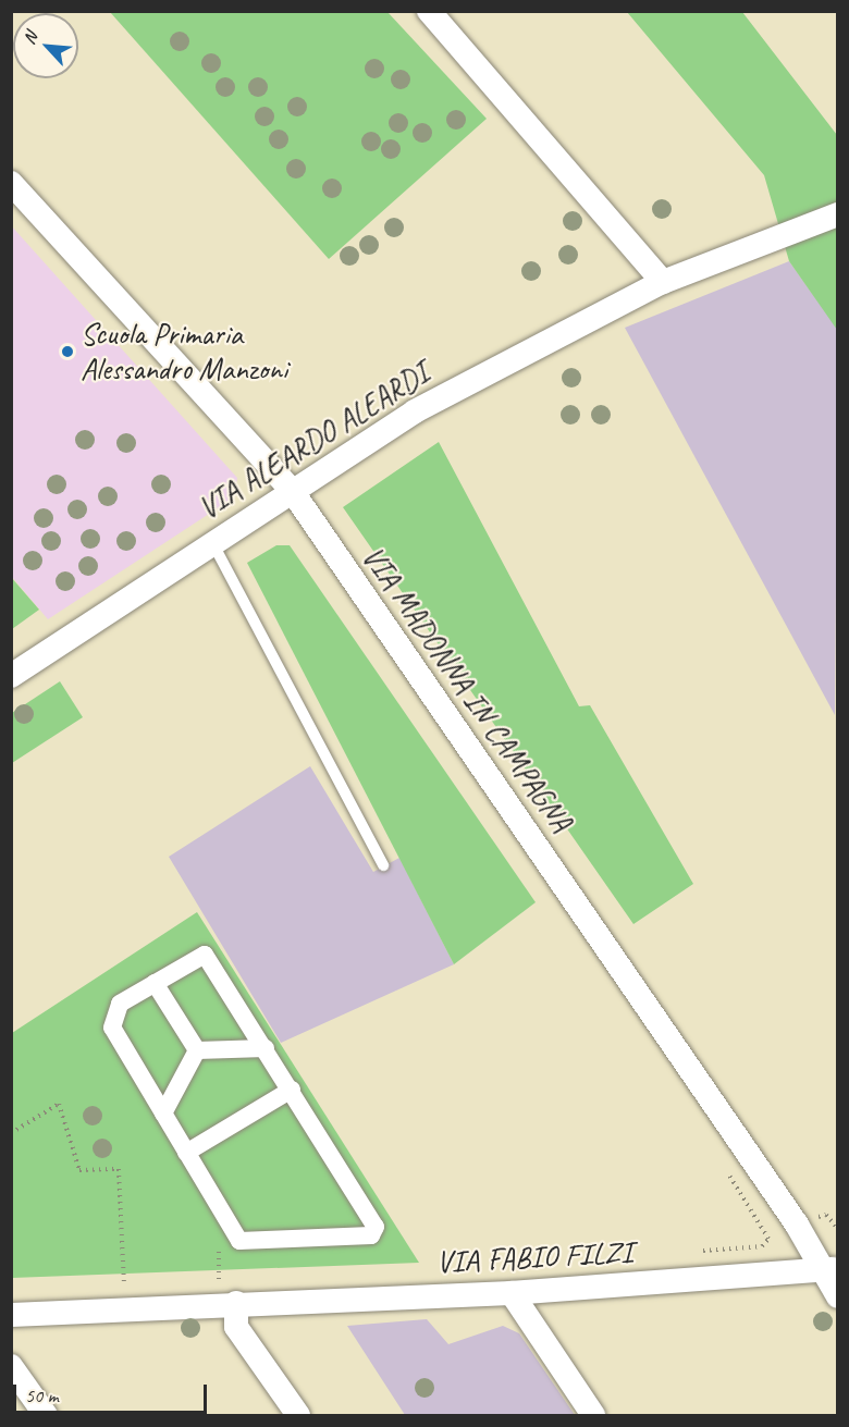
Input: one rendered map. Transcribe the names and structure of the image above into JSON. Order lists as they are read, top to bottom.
{
  "streets": {
    "street": ["VIA ALEARDO ALEARDI", "VIA MADONNA IN CAMPAGNA", "VIA FABIO FILZI"]
  },
  "crossings": [
    ["VIA ALEARDO ALEARDI", "VIA MADONNA IN CAMPAGNA"],
    ["VIA MADONNA IN CAMPAGNA", "VIA FABIO FILZI"]
  ],
  "places": ["Scuola Primaria Alessandro Manzoni"],
  "scale_bar": "50 m",
  "north": "top left"
}
